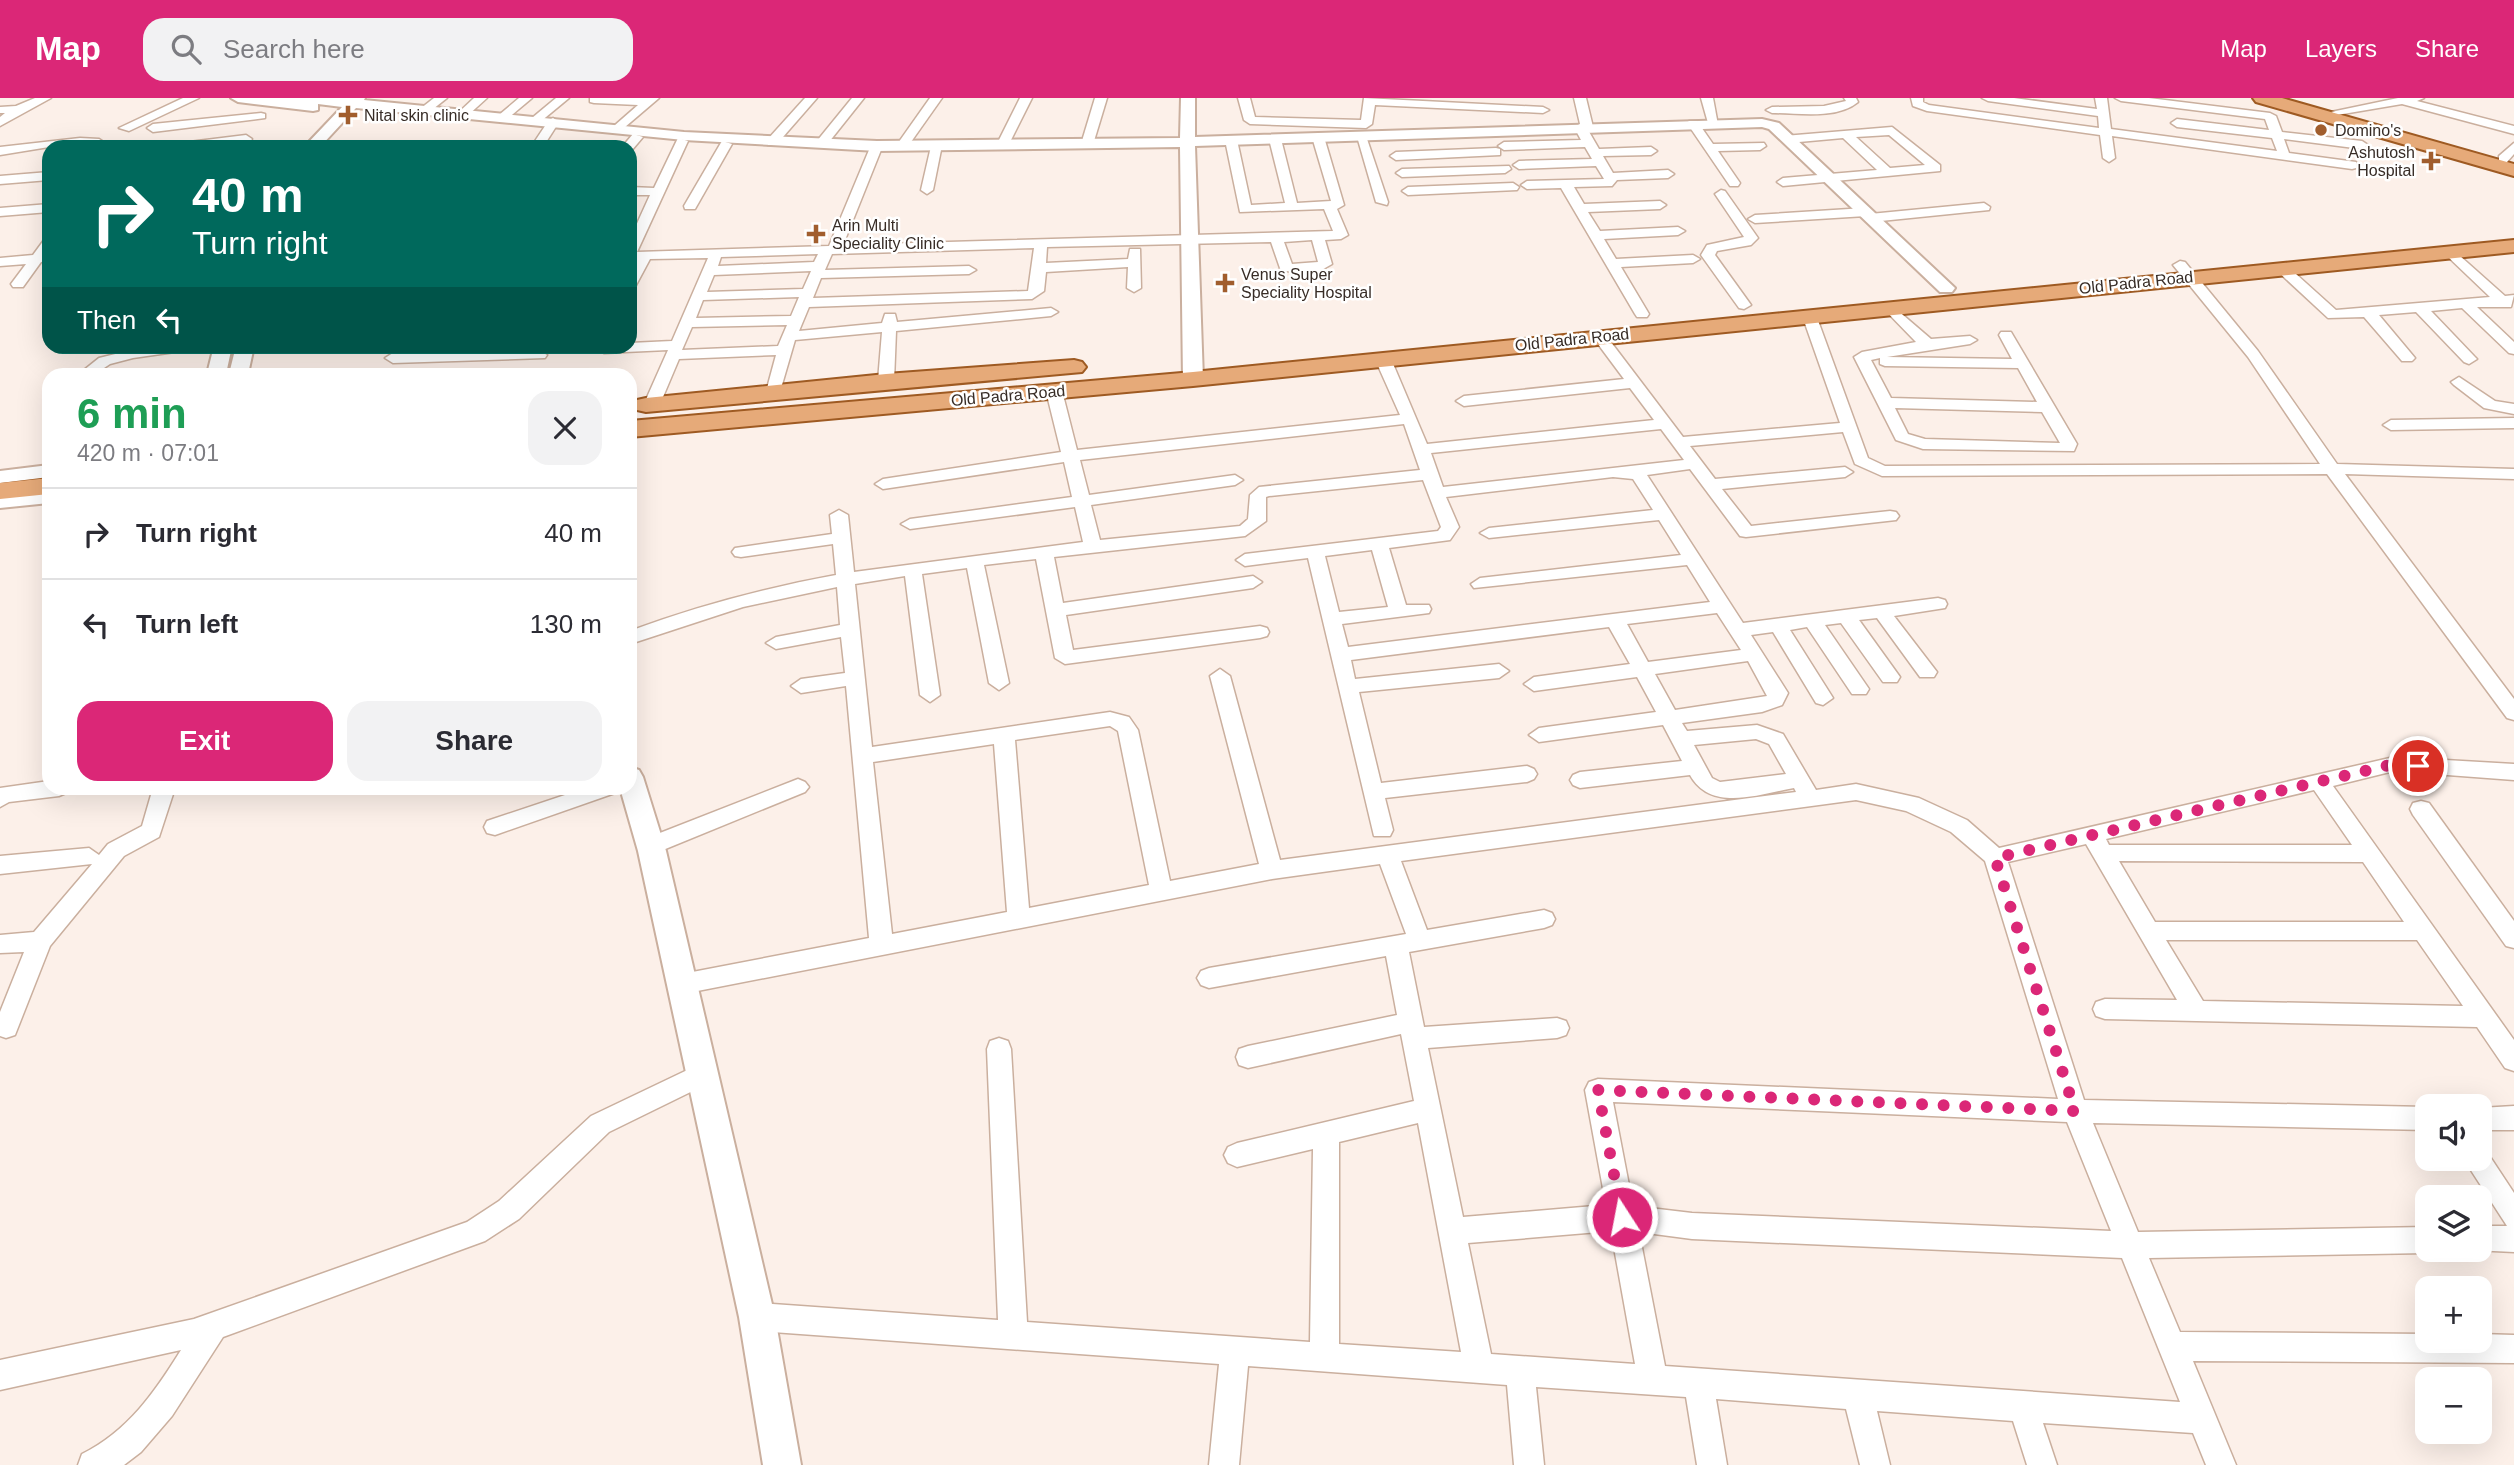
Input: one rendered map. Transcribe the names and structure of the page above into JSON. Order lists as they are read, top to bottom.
{
  "streets": {
    "main road": ["Old Padra Road"]
  },
  "places": {
    "health": [
      "Nital skin clinic",
      "Ashutosh Hospital",
      "Arin Multi Speciality Clinic",
      "Venus Super Speciality Hospital"
    ],
    "other": ["Domino's"]
  },
  "page": {
    "header": "Map",
    "search": "Search here",
    "nav": ["Map", "Layers", "Share"],
    "turn": ["40 m", "Turn right"],
    "then": "Then",
    "heading": ["6 min", "420 m · 07:01"],
    "list": [
      {
        "name": "Turn right",
        "value": "40 m"
      },
      {
        "name": "Turn left",
        "value": "130 m"
      }
    ],
    "buttons": ["Exit", "Share"],
    "map_buttons": ["+", "−"]
  }
}
